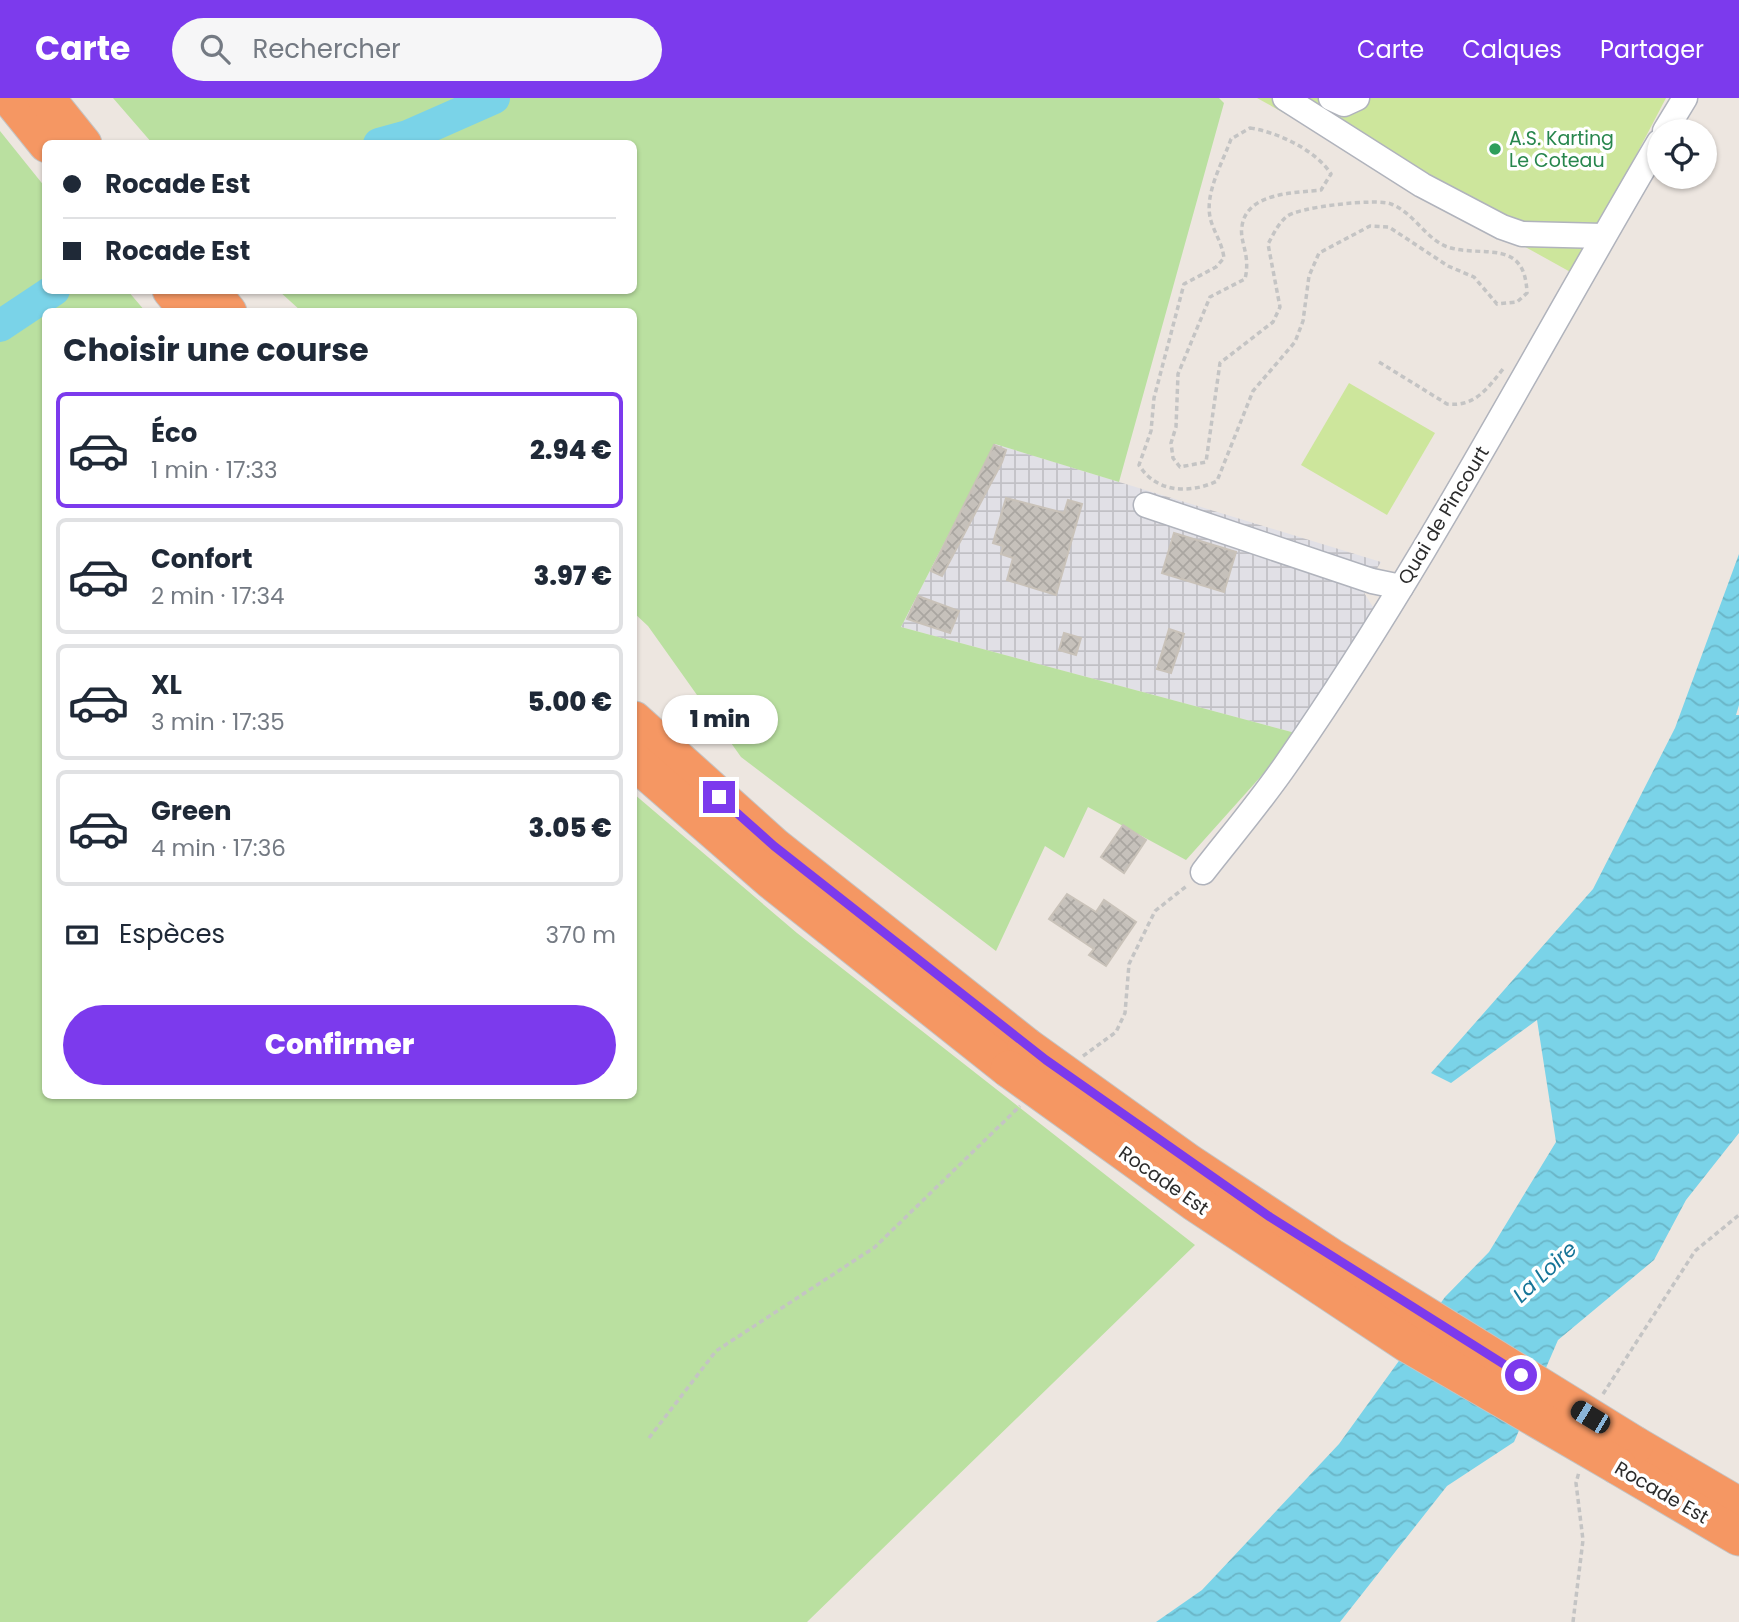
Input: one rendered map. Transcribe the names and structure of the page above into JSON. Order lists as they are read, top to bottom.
{
  "streets": {
    "highway": ["Rocade Est"],
    "street": ["Quai de Pincourt"]
  },
  "water": ["La Loire"],
  "places": ["A.S. Karting Le Coteau"],
  "page": {
    "header": "Carte",
    "search": "Rechercher",
    "nav": ["Carte", "Calques", "Partager"],
    "banner": ["Rocade Est", "Rocade Est"],
    "heading": "Choisir une course",
    "list": [
      {
        "name": "Éco",
        "note": "1 min · 17:33",
        "value": "2.94 €"
      },
      {
        "name": "Confort",
        "note": "2 min · 17:34",
        "value": "3.97 €"
      },
      {
        "name": "XL",
        "note": "3 min · 17:35",
        "value": "5.00 €"
      },
      {
        "name": "Green",
        "note": "4 min · 17:36",
        "value": "3.05 €"
      }
    ],
    "bubble": "1 min",
    "pay": ["Espèces", "370 m"],
    "buttons": "Confirmer"
  }
}
